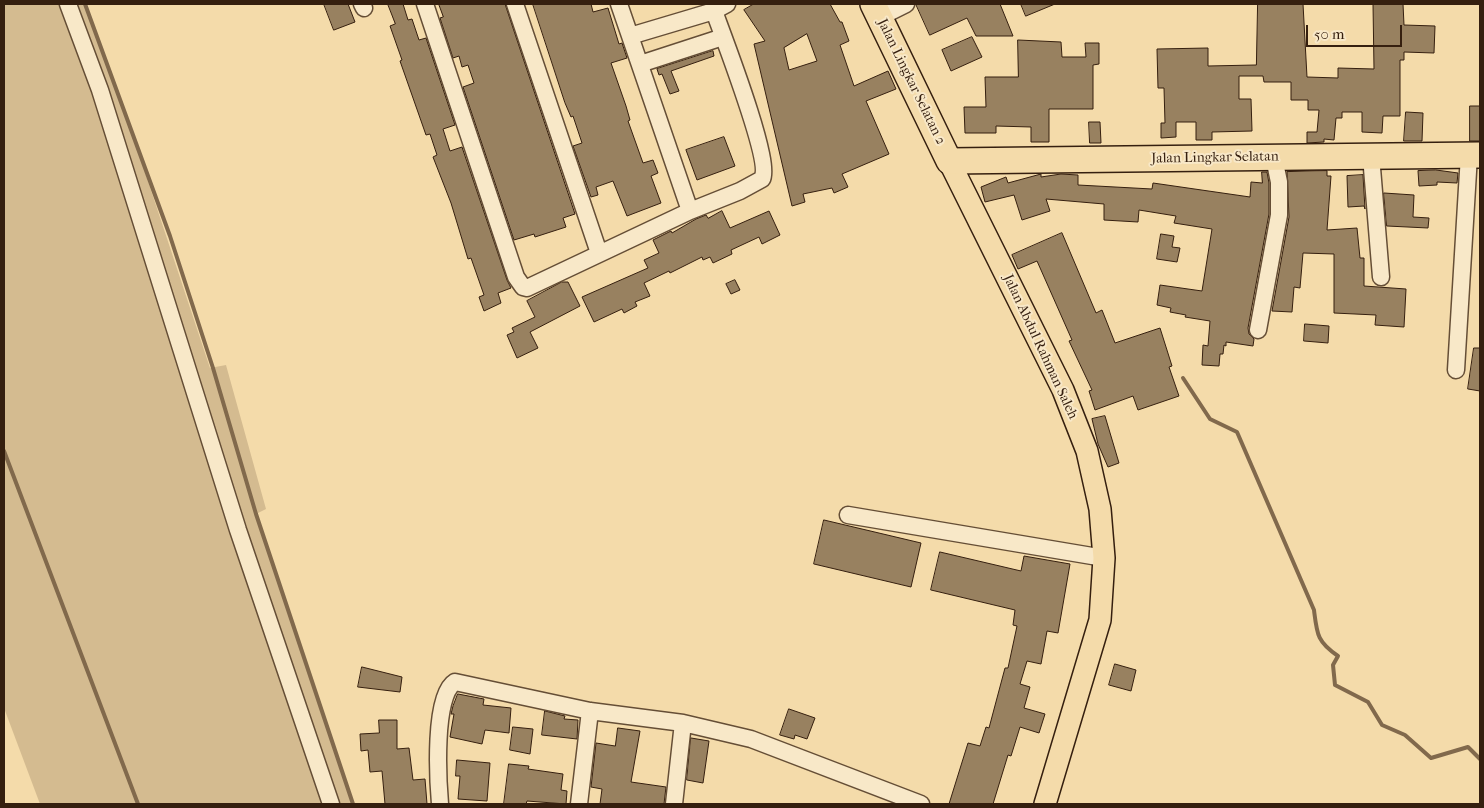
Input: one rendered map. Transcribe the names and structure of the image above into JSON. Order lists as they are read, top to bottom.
{
  "streets": {
    "highway": ["Jalan Lingkar Selatan 2", "Jalan Lingkar Selatan"],
    "main road": ["Jalan Abdul Rahman Saleh"]
  },
  "crossings": [
    ["Jalan Lingkar Selatan 2", "Jalan Lingkar Selatan"],
    ["Jalan Lingkar Selatan 2", "Jalan Abdul Rahman Saleh"],
    ["Jalan Lingkar Selatan", "Jalan Abdul Rahman Saleh"]
  ],
  "scale_bar": "50 m"
}
